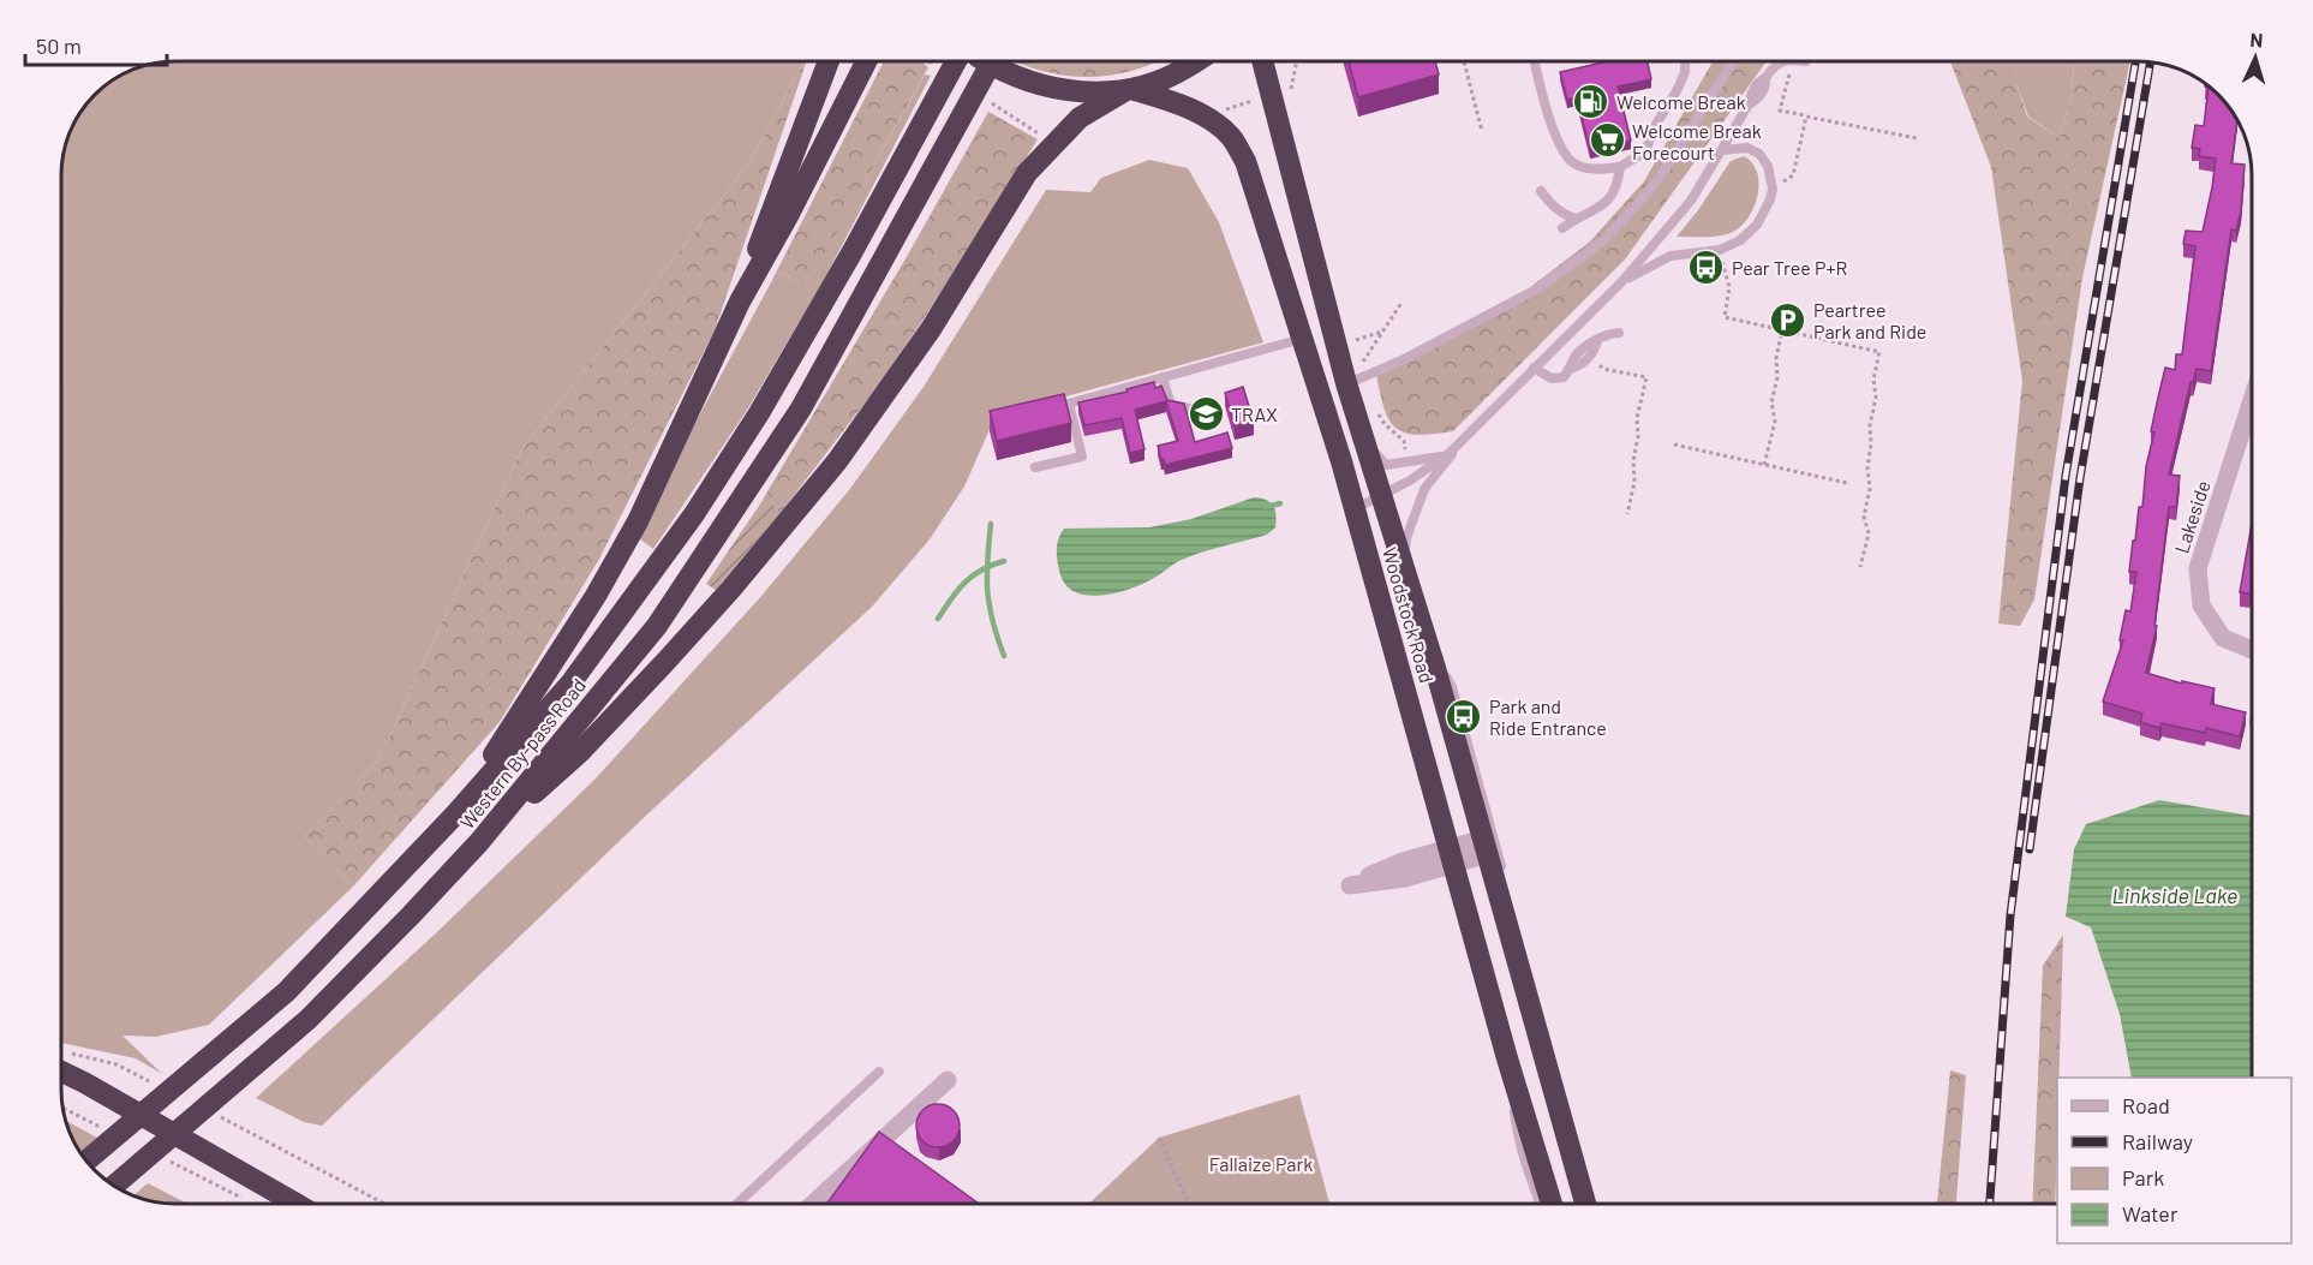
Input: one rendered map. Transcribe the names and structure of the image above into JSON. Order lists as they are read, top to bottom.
{
  "streets": {
    "highway": ["Woodstock Road", "Western By-pass Road"],
    "street": ["Lakeside"]
  },
  "water": ["Linkside Lake"],
  "parks": ["Fallaize Park"],
  "places": {
    "fuel station": ["Welcome Break"],
    "supermarket": ["Welcome Break Forecourt"],
    "bus stop": ["Pear Tree P+R", "Park and Ride Entrance"],
    "parking": ["Peartree Park and Ride"],
    "school or university": ["TRAX"]
  },
  "legend": [
    "Road",
    "Railway",
    "Park",
    "Water"
  ],
  "scale_bar": "50 m",
  "north": "top"
}
